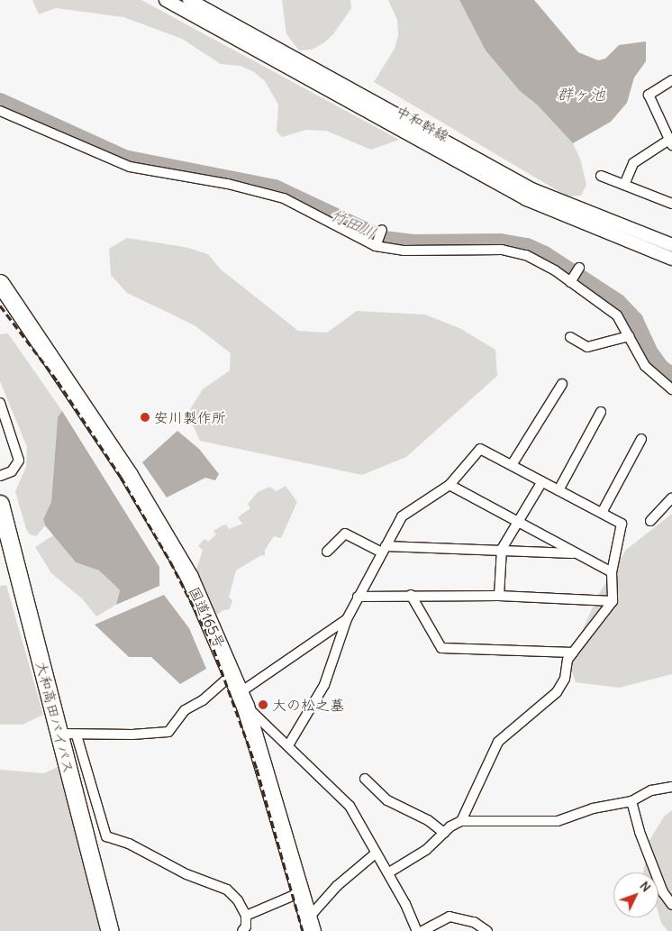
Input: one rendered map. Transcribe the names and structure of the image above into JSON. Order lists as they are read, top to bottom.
{
  "streets": {
    "highway": ["国道165号", "大和高田バイパス"],
    "main road": ["中和幹線"]
  },
  "water": ["群ヶ池", "竹田川"],
  "places": ["安川製作所", "大の松之墓"],
  "north": "top right"
}
